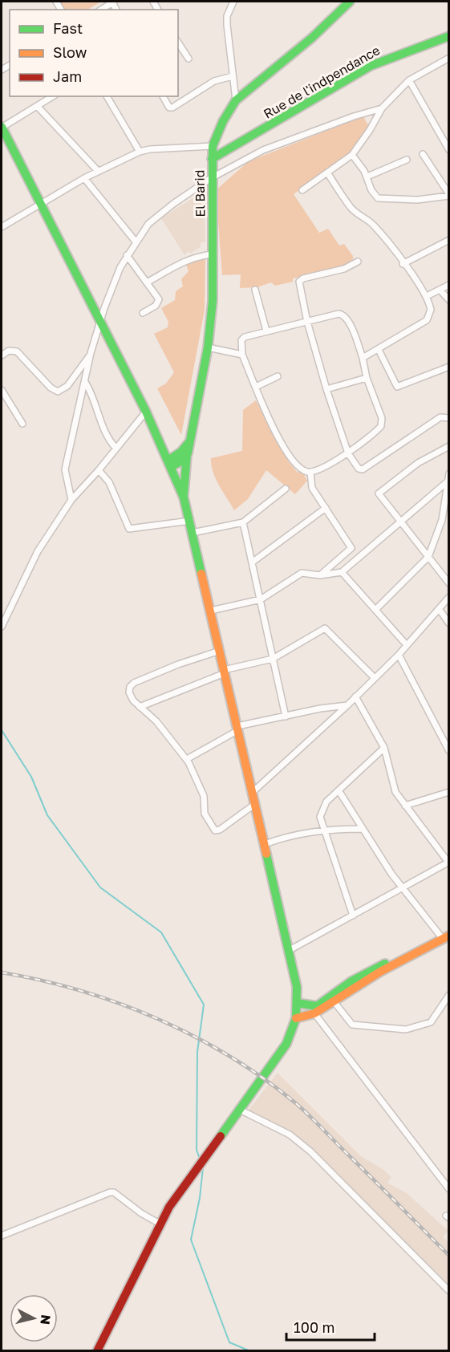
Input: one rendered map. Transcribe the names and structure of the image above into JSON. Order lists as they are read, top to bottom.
{
  "streets": {
    "main road": ["Rue de l'indpendance", "El Barid"]
  },
  "crossings": [
    ["Rue de l'indpendance", "El Barid"]
  ],
  "legend": ["Fast", "Slow", "Jam"],
  "scale_bar": "100 m",
  "north": "right"
}
